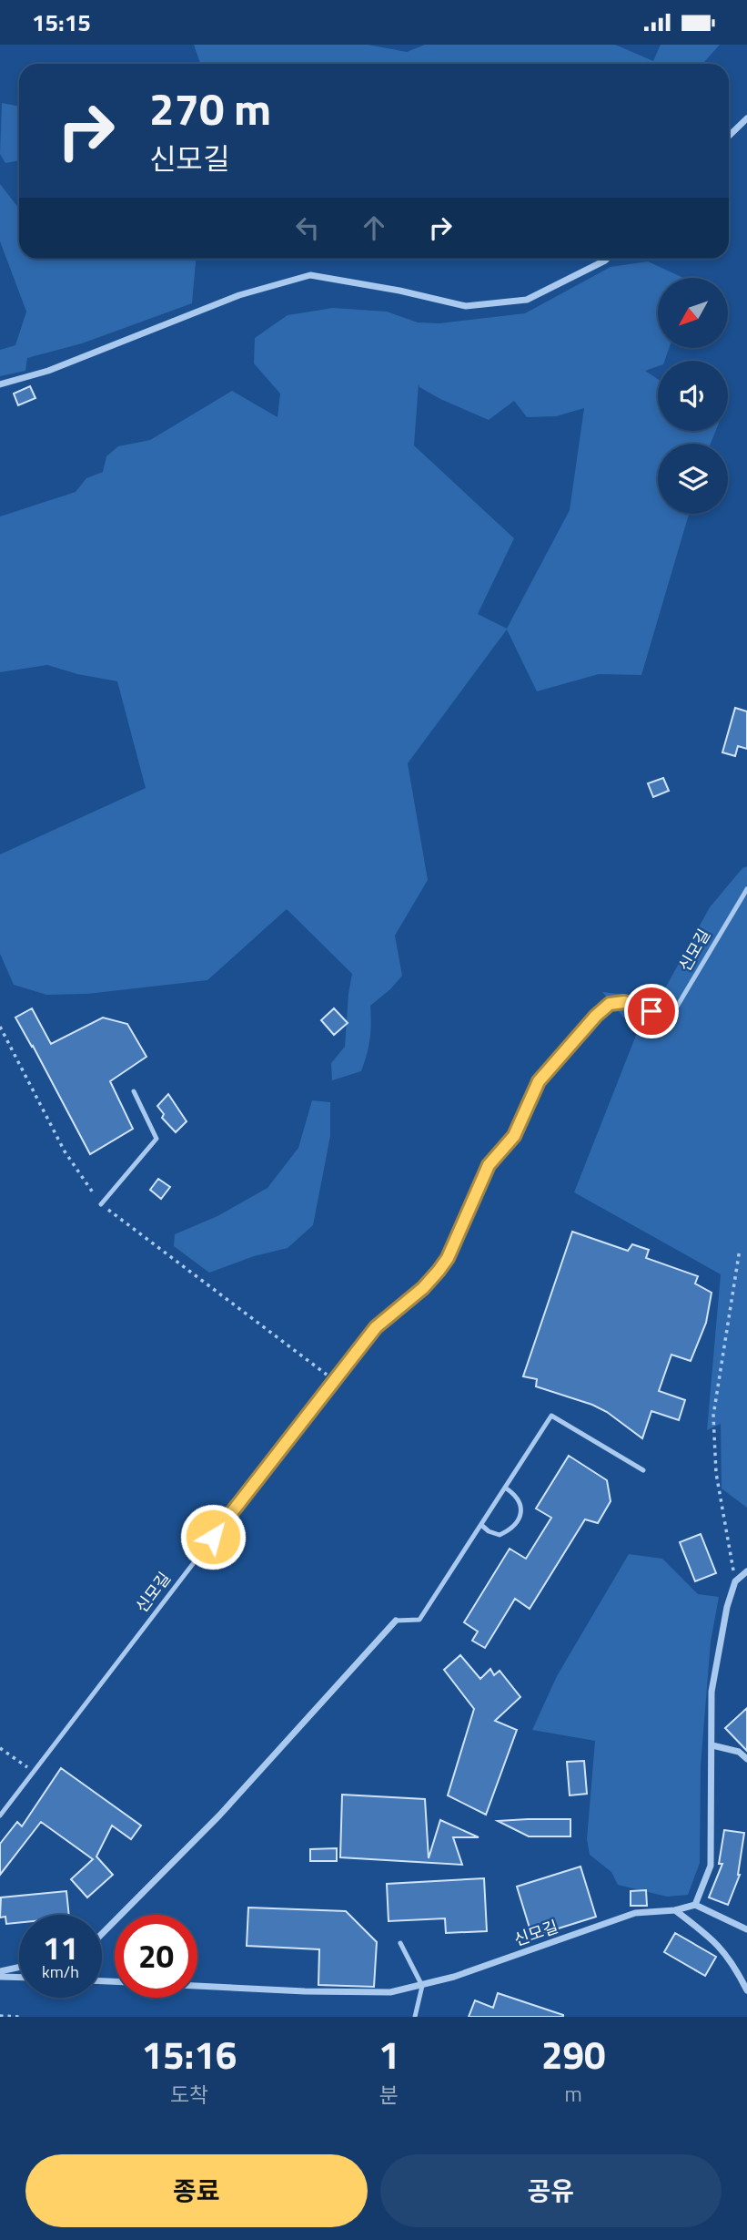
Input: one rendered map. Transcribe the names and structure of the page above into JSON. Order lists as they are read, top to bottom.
{
  "streets": {
    "street": ["신모길"]
  },
  "north": "bottom left",
  "page": {
    "status": "15:15",
    "turn": ["270 m", "신모길"],
    "speed": "11 km/h",
    "limit": "20",
    "eta": [
      "15:16",
      "도착",
      "1",
      "분",
      "290",
      "m"
    ],
    "buttons": ["종료", "공유"]
  }
}
